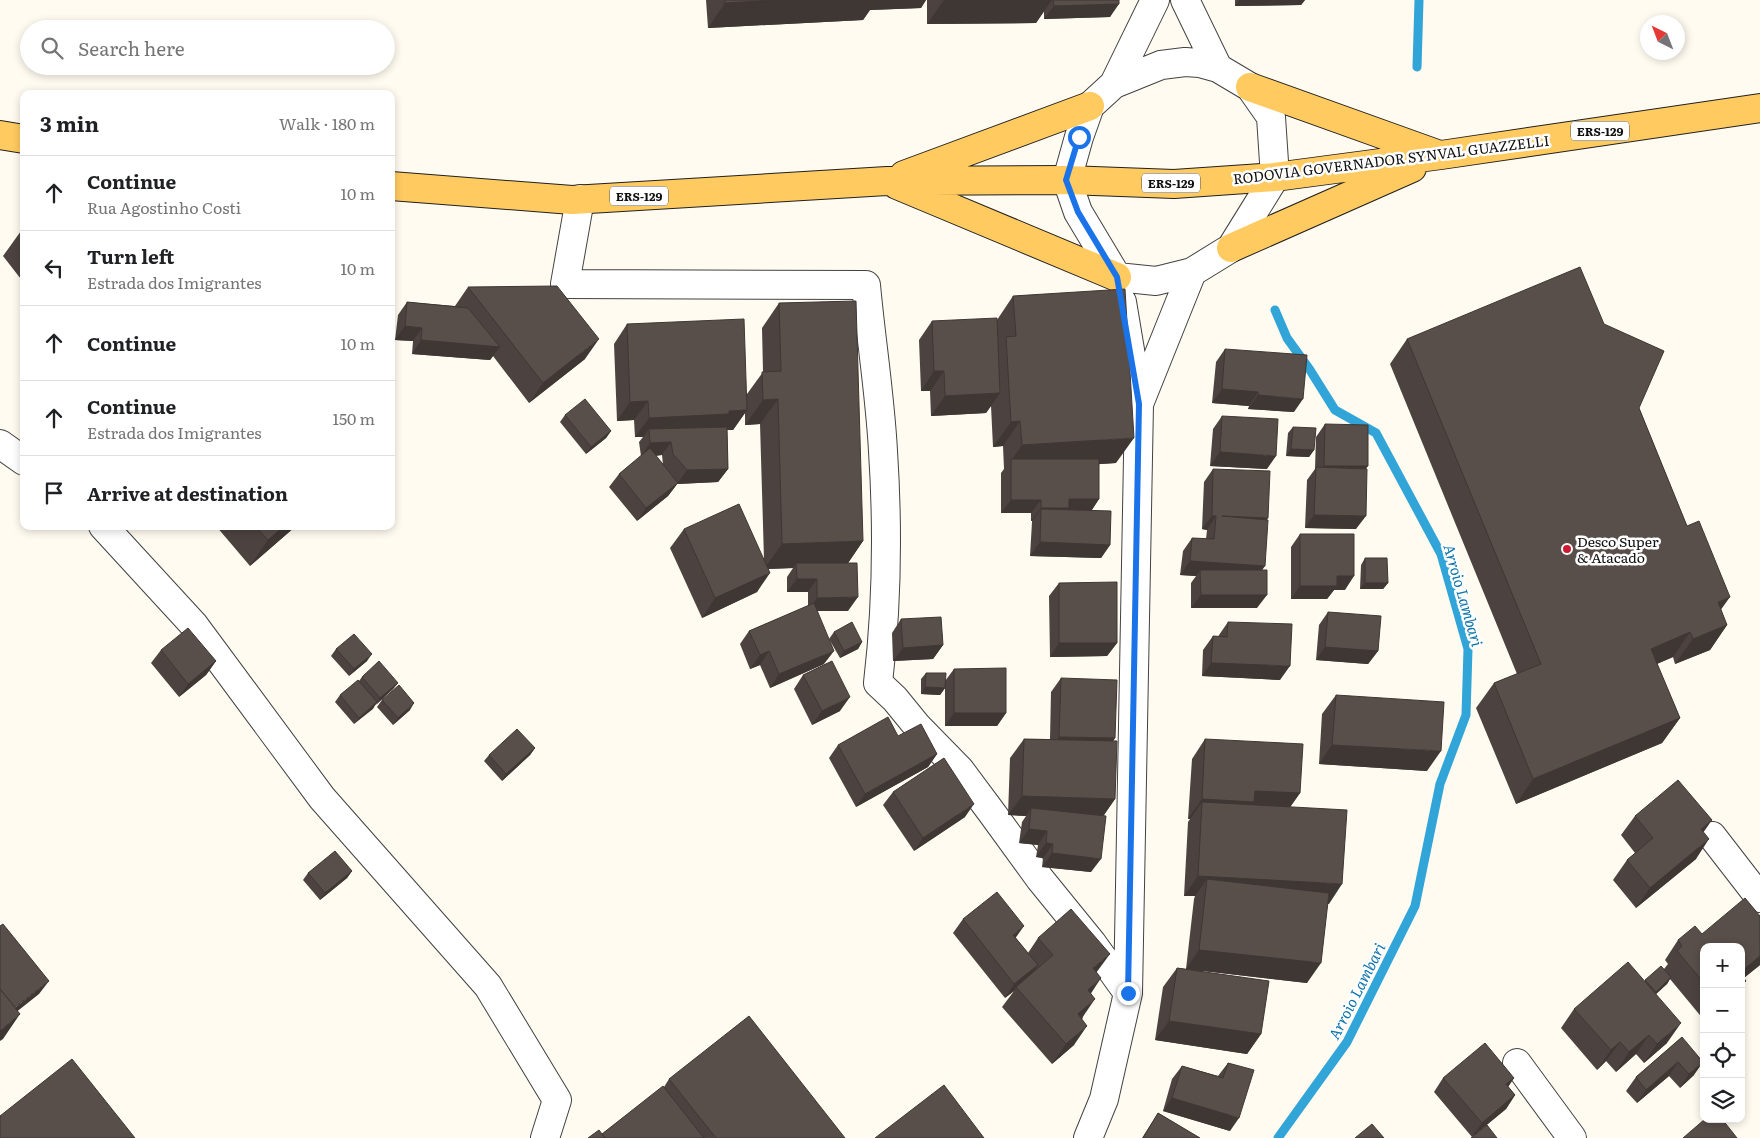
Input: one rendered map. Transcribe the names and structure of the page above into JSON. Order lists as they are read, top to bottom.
{
  "streets": {
    "main road": ["ERS-129", "RODOVIA GOVERNADOR SYNVAL GUAZZELLI"]
  },
  "water": ["Arroio Lambari"],
  "places": ["Desco Super & Atacado"],
  "north": "top left",
  "page": {
    "search": "Search here",
    "heading": ["3 min", "Walk · 180 m"],
    "list": [
      ["Continue", "Rua Agostinho Costi", "10 m"],
      ["Turn left", "Estrada dos Imigrantes", "10 m"],
      ["Continue", "10 m"],
      ["Continue", "Estrada dos Imigrantes", "150 m"],
      "Arrive at destination"
    ],
    "map_buttons": ["+", "−"]
  }
}
